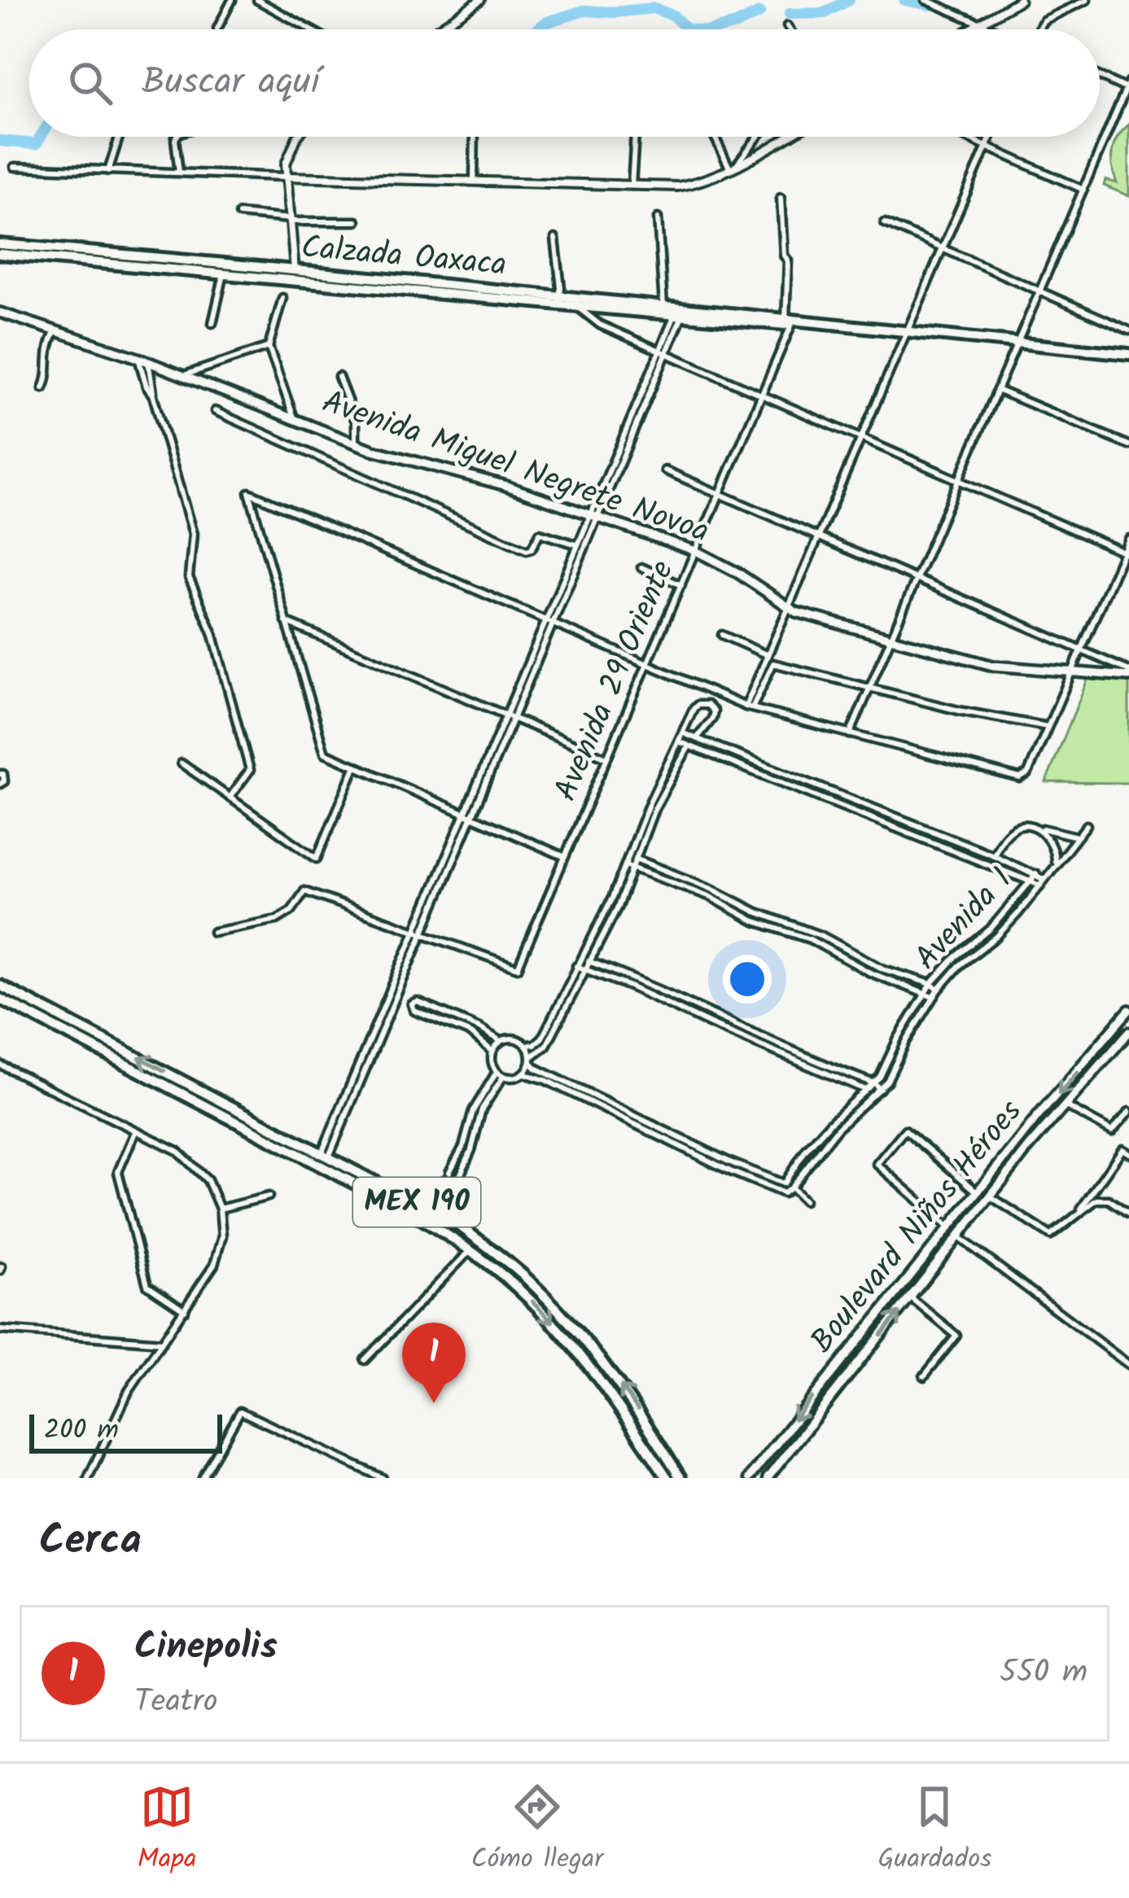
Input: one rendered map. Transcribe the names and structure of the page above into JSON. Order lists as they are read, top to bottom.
{
  "streets": {
    "main road": [
      "Calzada Oaxaca",
      "Avenida Miguel Negrete Novoa",
      "MEX 190",
      "Boulevard Niños Héroes"
    ],
    "street": ["Avenida 29 Oriente", "Avenida 1"]
  },
  "crossings": [
    ["Calzada Oaxaca", "Avenida 29 Oriente"],
    ["Avenida Miguel Negrete Novoa", "Avenida 29 Oriente"]
  ],
  "scale_bar": "200 m",
  "page": {
    "search": "Buscar aquí",
    "pins": "1",
    "scale": "200 m",
    "heading": "Cerca",
    "list": [
      {
        "mark": "1",
        "name": "Cinepolis",
        "note": "Teatro",
        "value": "550 m"
      }
    ],
    "nav": ["Mapa", "Cómo llegar", "Guardados"]
  }
}
